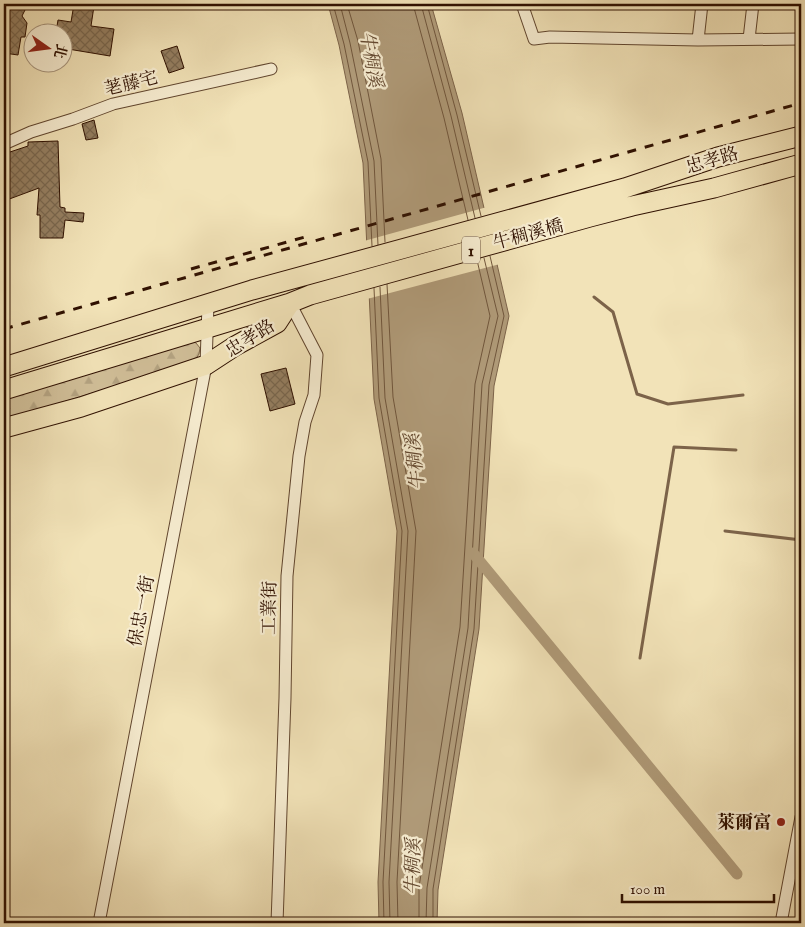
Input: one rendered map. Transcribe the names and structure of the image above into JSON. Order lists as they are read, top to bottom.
{
  "streets": {
    "main road": ["忠孝路", "牛稠溪橋", "1"],
    "street": ["荖藤宅", "工業街", "保忠一街"]
  },
  "crossings": [
    ["忠孝路", "牛稠溪橋"],
    ["忠孝路", "工業街"],
    ["忠孝路", "保忠一街"],
    ["牛稠溪橋", "1"],
    ["牛稠溪橋", "工業街"],
    ["牛稠溪橋", "保忠一街"],
    ["1", "保忠一街"]
  ],
  "water": ["牛稠溪"],
  "places": ["萊爾富"],
  "scale_bar": "100 m",
  "north": "right"
}
